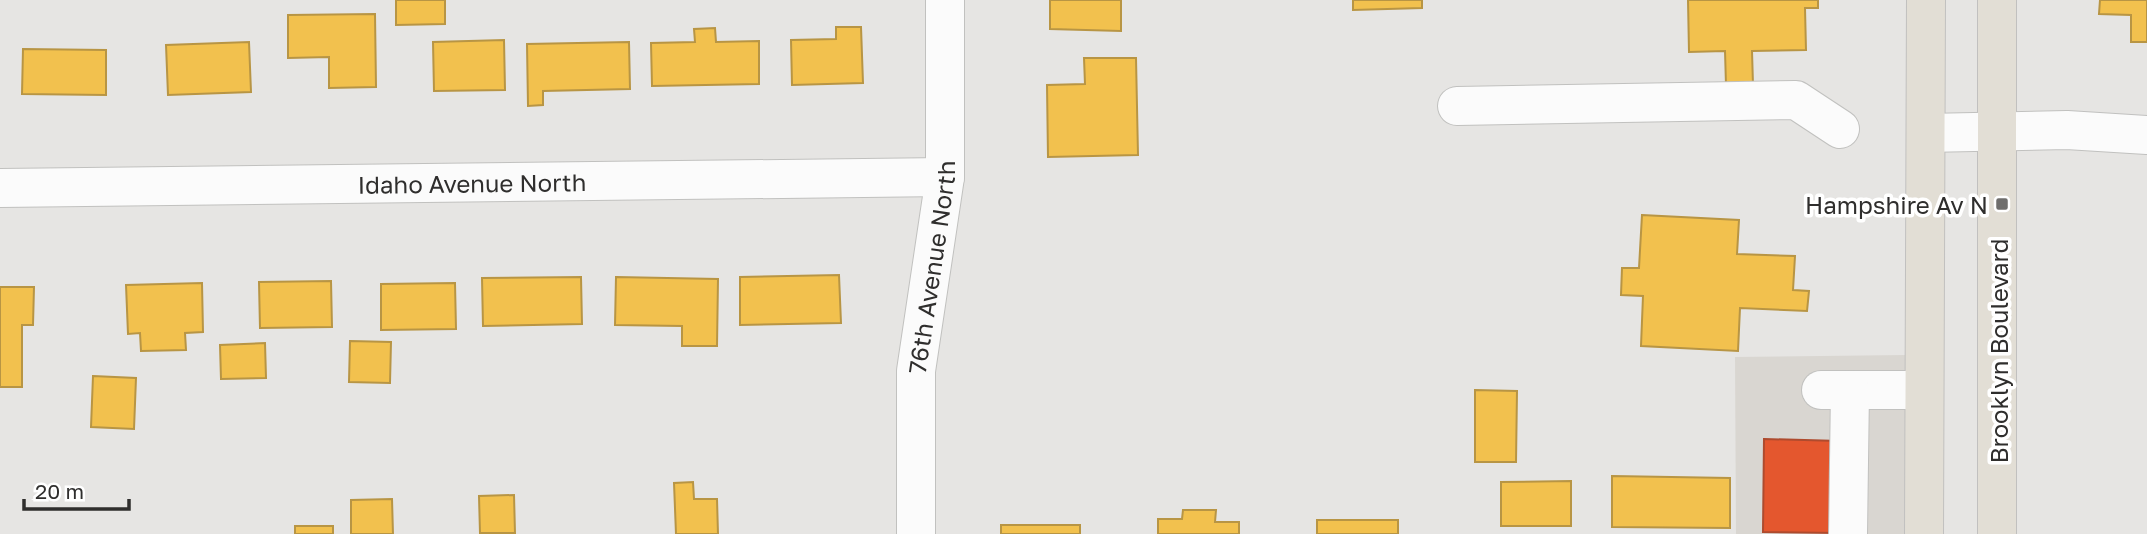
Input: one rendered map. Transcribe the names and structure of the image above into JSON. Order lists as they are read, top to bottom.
{
  "streets": {
    "main road": ["Brooklyn Boulevard"],
    "street": ["Idaho Avenue North", "76th Avenue North"]
  },
  "crossings": [
    ["Idaho Avenue North", "76th Avenue North"]
  ],
  "places": {
    "transit": ["Hampshire Av N"]
  },
  "scale_bar": "20 m"
}
